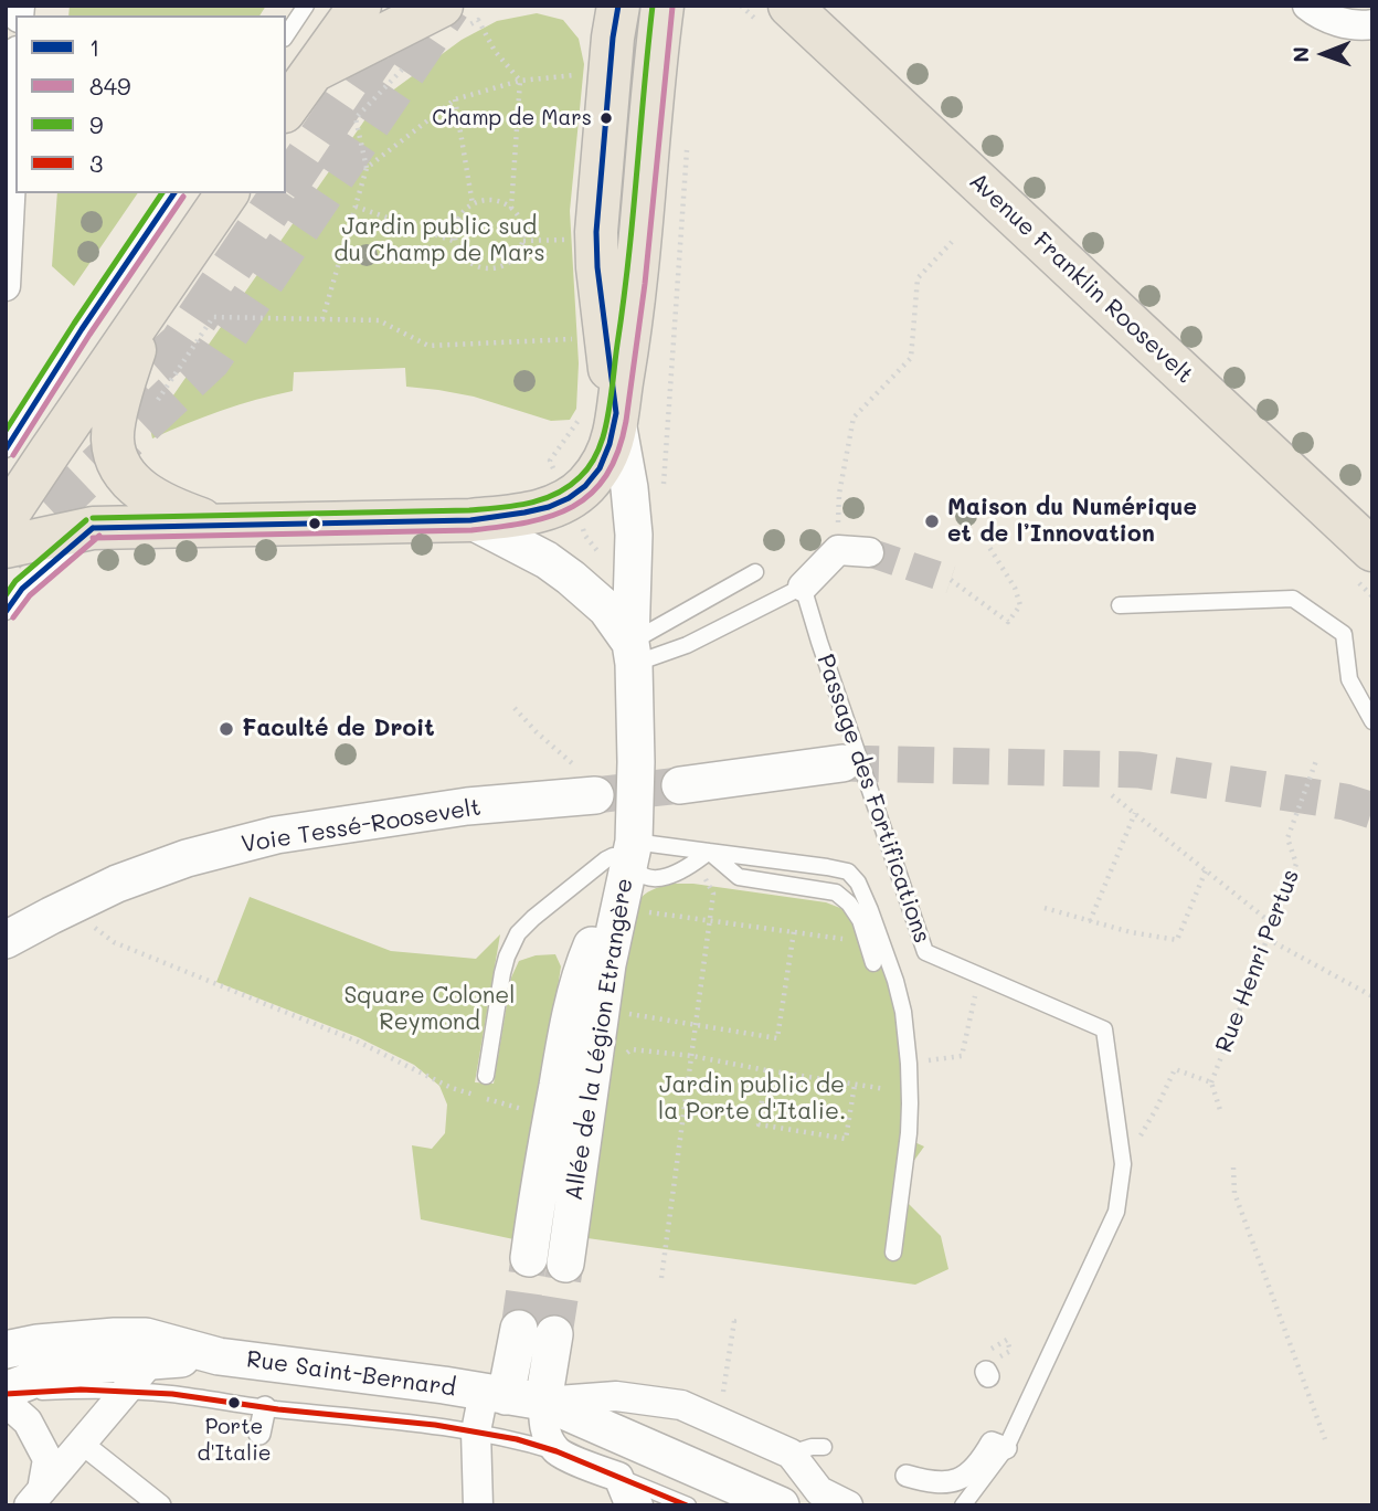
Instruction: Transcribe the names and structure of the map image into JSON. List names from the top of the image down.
{
  "streets": {
    "main road": ["Avenue Franklin Roosevelt"],
    "street": ["Voie Tessé-Roosevelt", "Allée de la Légion Etrangère", "Rue Saint-Bernard"],
    "lane": ["Passage des Fortifications"],
    "path": ["Rue Henri Pertus"]
  },
  "parks": ["Jardin public sud du Champ de Mars", "Square Colonel Reymond", "Jardin public de la Porte d'Italie."],
  "places": [
    "Champ de Mars",
    "Maison du Numérique et de l’Innovation",
    "Faculté de Droit",
    "Porte d'Italie"
  ],
  "lines": [
    "transit line 1",
    "transit line 9",
    "transit line 849",
    "transit line 3"
  ],
  "legend": [
    "1",
    "849",
    "9",
    "3"
  ],
  "north": "left"
}
